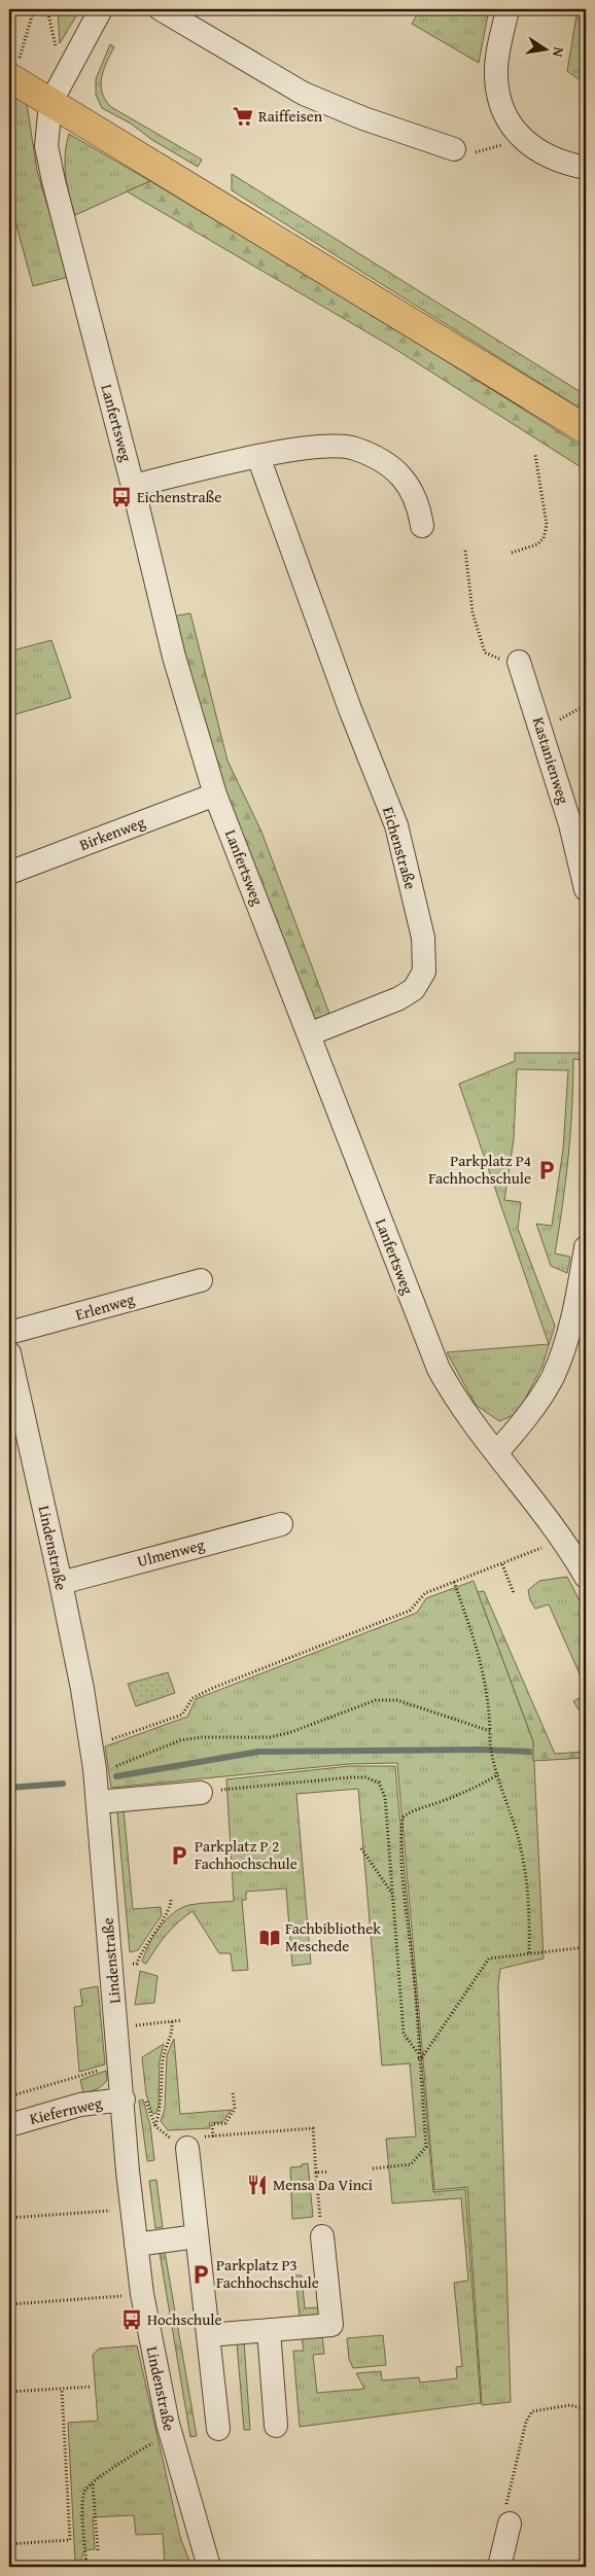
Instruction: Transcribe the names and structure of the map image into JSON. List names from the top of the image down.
{
  "streets": {
    "street": [
      "Lanfertsweg",
      "Kastanienweg",
      "Birkenweg",
      "Eichenstraße",
      "Erlenweg",
      "Lindenstraße",
      "Ulmenweg",
      "Kiefernweg"
    ]
  },
  "crossings": [
    ["Lanfertsweg", "Birkenweg"],
    ["Lanfertsweg", "Eichenstraße"],
    ["Lindenstraße", "Ulmenweg"],
    ["Lindenstraße", "Kiefernweg"]
  ],
  "places": {
    "supermarket": ["Raiffeisen"],
    "bus stop": ["Eichenstraße", "Hochschule"],
    "parking": ["Parkplatz P4 Fachhochschule", "Parkplatz P 2 Fachhochschule", "Parkplatz P3 Fachhochschule"],
    "library": ["Fachbibliothek Meschede"],
    "restaurant": ["Mensa Da Vinci"]
  },
  "north": "right"
}
